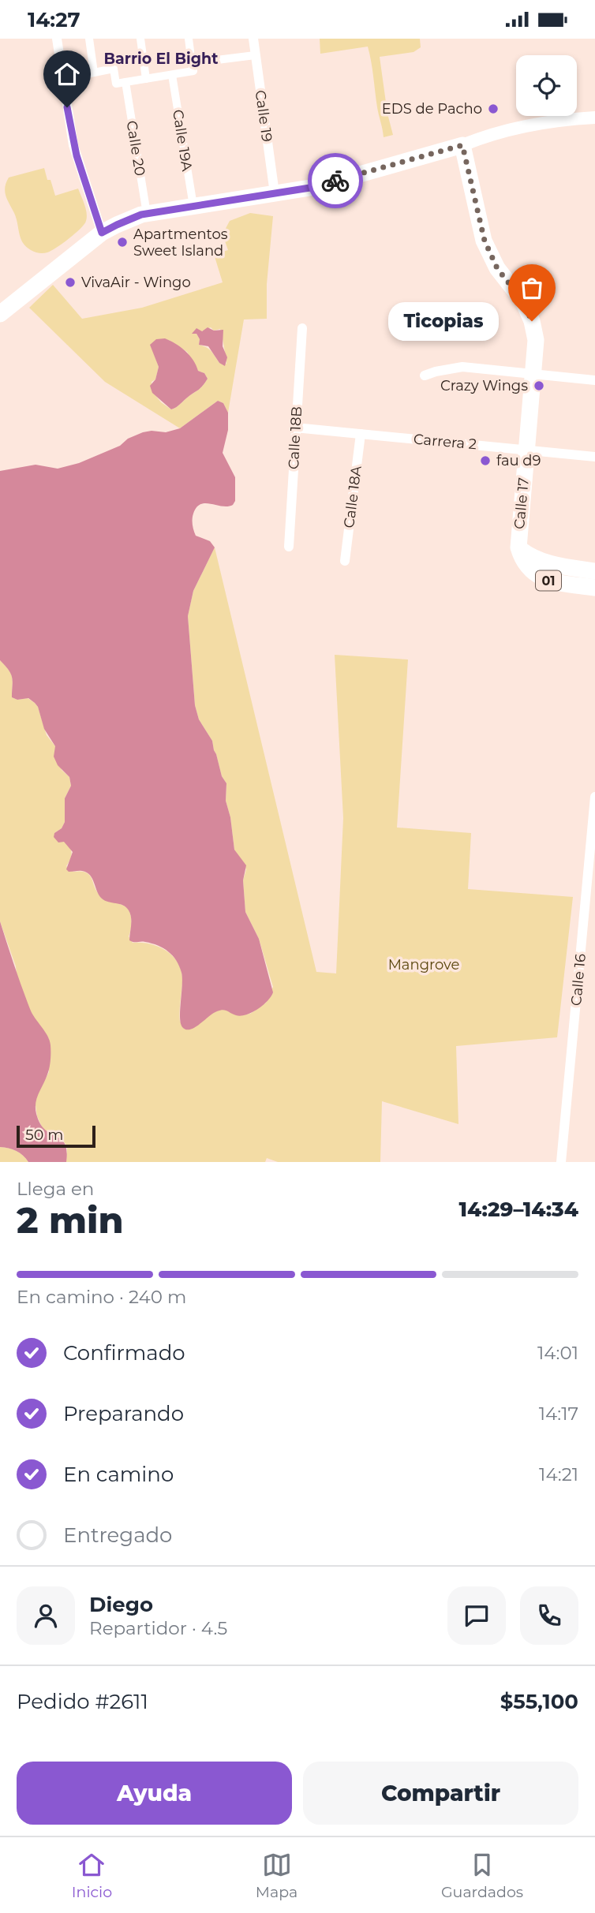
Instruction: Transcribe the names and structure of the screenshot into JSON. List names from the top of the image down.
{
  "streets": {
    "highway": ["Calle 17", "01"],
    "street": [
      "Calle 19",
      "Calle 19A",
      "Calle 20",
      "Calle 18B",
      "Carrera 2",
      "Calle 18A",
      "Calle 16"
    ]
  },
  "crossings": [
    ["Calle 18B", "Carrera 2"],
    ["Carrera 2", "Calle 18A"],
    ["Carrera 2", "Calle 17"],
    ["Calle 17", "01"]
  ],
  "districts": ["Barrio El Bight"],
  "parks": ["Mangrove"],
  "places": [
    "EDS de Pacho",
    "Apartmentos Sweet Island",
    "VivaAir - Wingo",
    "Ticopias",
    "Crazy Wings",
    "fau d9"
  ],
  "scale_bar": "50 m",
  "page": {
    "status": "14:27",
    "bubble": "Ticopias",
    "scale": "50 m",
    "heading": ["2 min", "Llega en", "14:29–14:34"],
    "panel": [
      "Diego",
      "Repartidor · 4.5",
      "Pedido #2611",
      "$55,100"
    ],
    "bar": "En camino · 240 m",
    "list": [
      ["Confirmado", "14:01"],
      ["Preparando", "14:17"],
      ["En camino", "14:21"],
      "Entregado"
    ],
    "buttons": ["Ayuda", "Compartir"],
    "tabs": ["Inicio", "Mapa", "Guardados"]
  }
}
